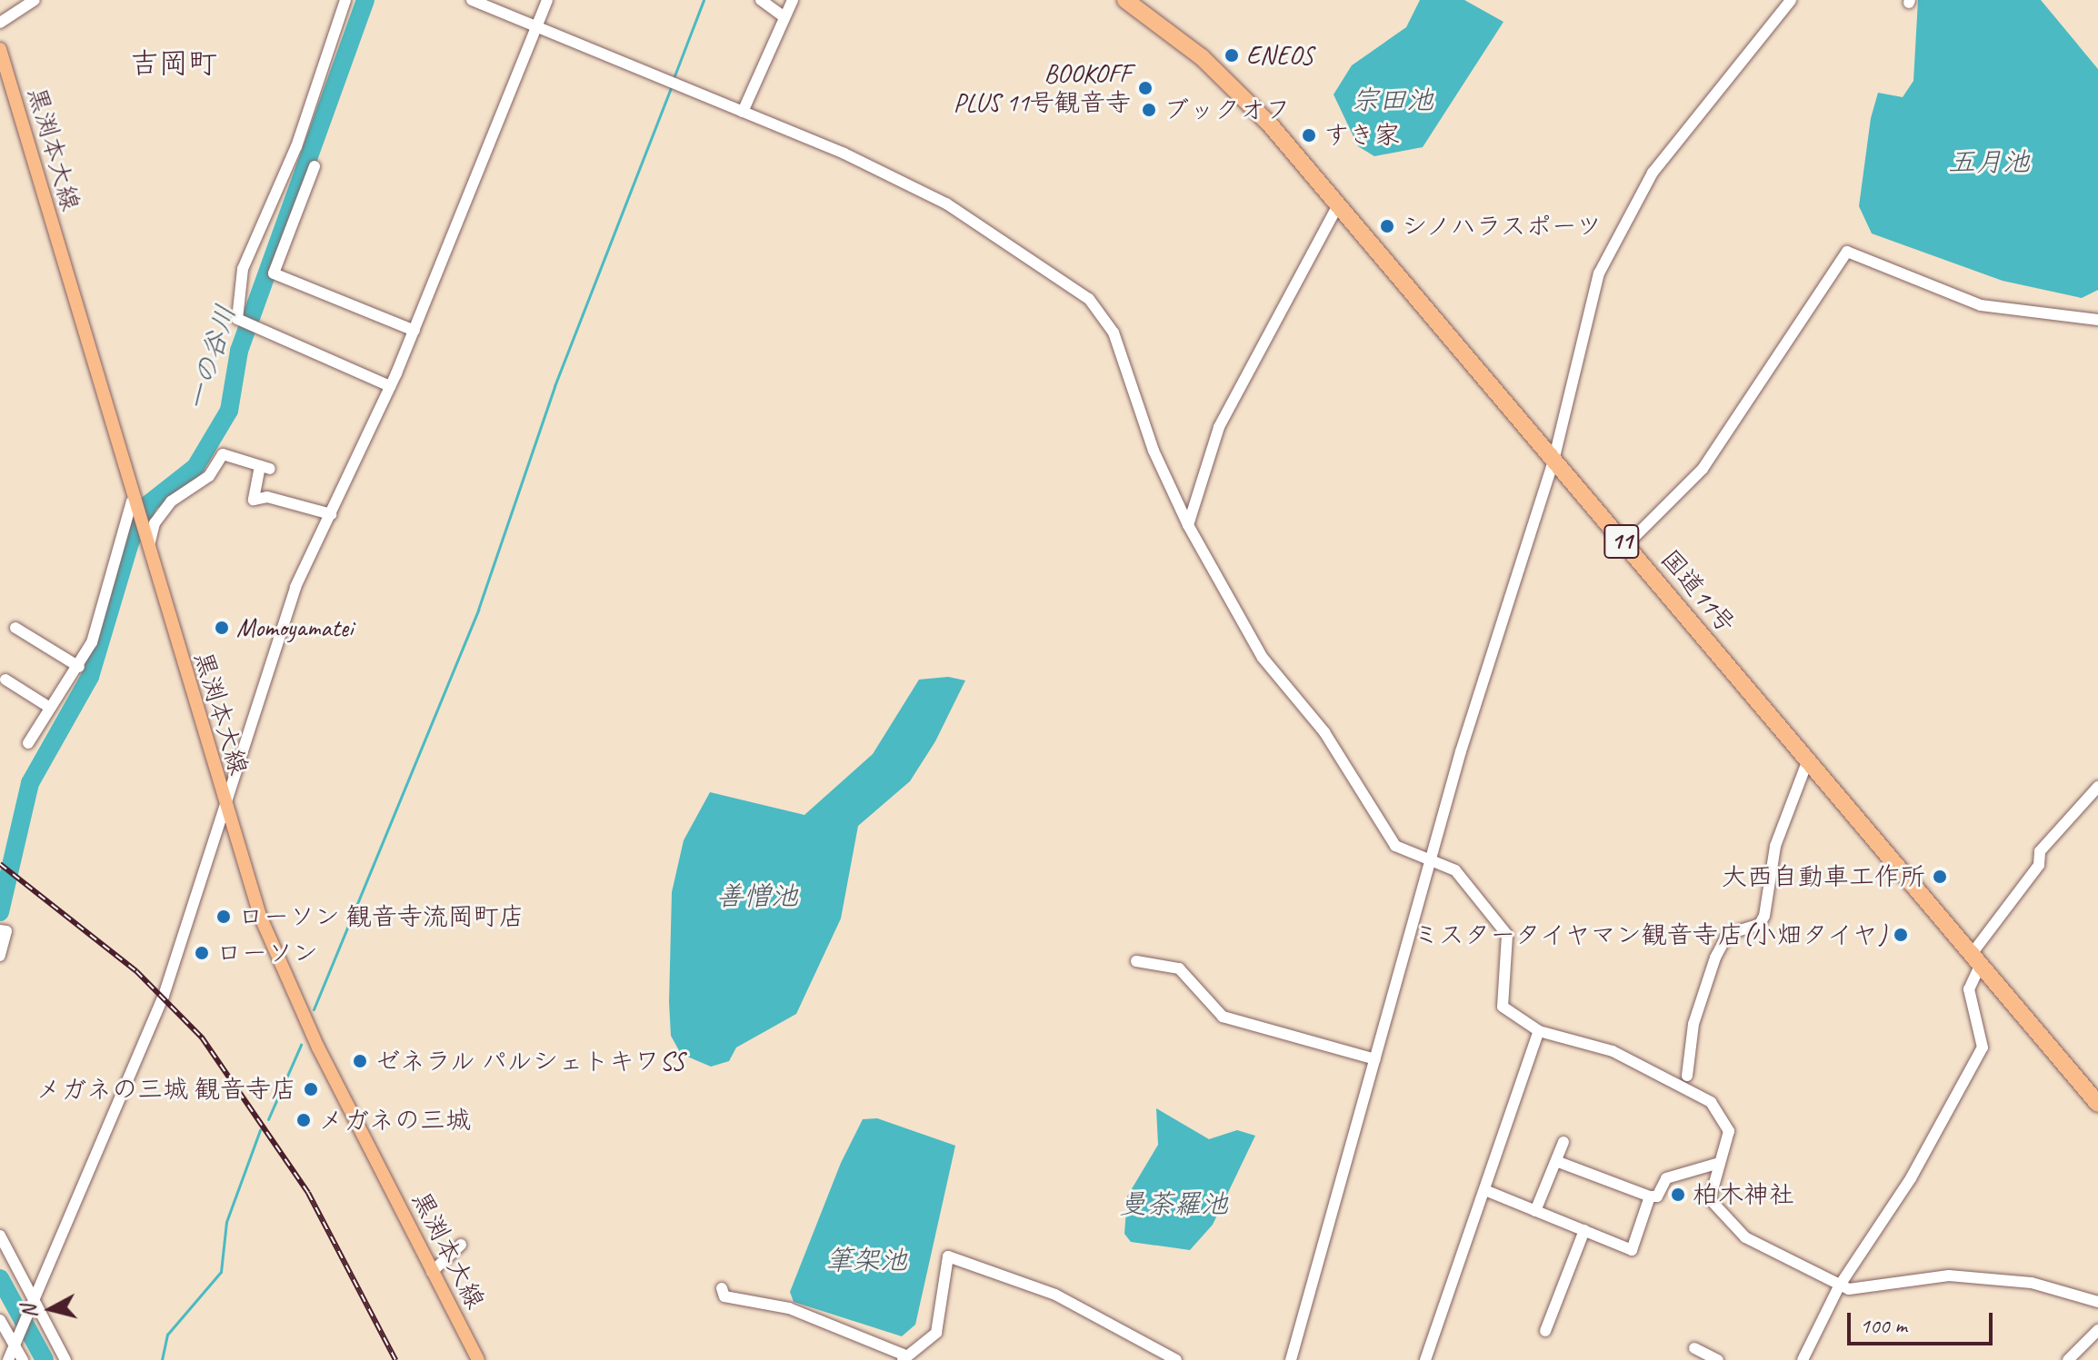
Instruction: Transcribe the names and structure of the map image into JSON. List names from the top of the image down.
{
  "streets": {
    "highway": ["11", "国道11号"],
    "main road": ["黒渕本大線"]
  },
  "districts": ["吉岡町"],
  "water": [
    "宗田池",
    "五月池",
    "一の谷川",
    "善憎池",
    "曼荼羅池",
    "筆架池"
  ],
  "places": [
    "ENEOS",
    "BOOKOFF PLUS 11号観音寺",
    "ブックオフ",
    "すき家",
    "シノハラスポーツ",
    "Momoyamatei",
    "大西自動車工作所",
    "ローソン 観音寺流岡町店",
    "ミスタータイヤマン観音寺店(小畑タイヤ)",
    "ローソン",
    "ゼネラル パルシェトキワSS",
    "メガネの三城 観音寺店",
    "メガネの三城",
    "柏木神社"
  ],
  "scale_bar": "100 m",
  "north": "left"
}
